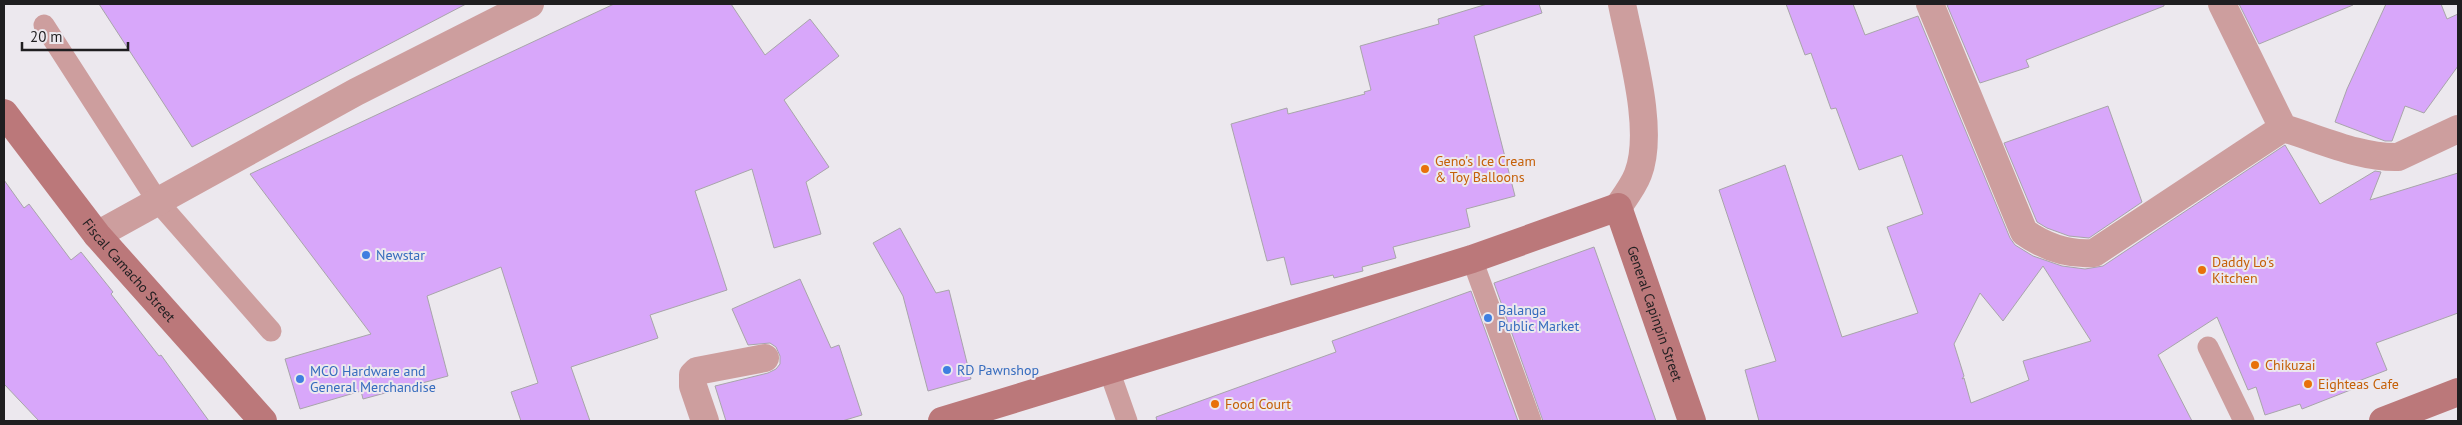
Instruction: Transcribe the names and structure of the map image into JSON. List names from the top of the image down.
{
  "streets": {
    "street": ["Fiscal Camacho Street", "General Capinpin Street"]
  },
  "places": [
    "Geno's Ice Cream & Toy Balloons",
    "Newstar",
    "Daddy Lo's Kitchen",
    "Balanga Public Market",
    "Chikuzai",
    "RD Pawnshop",
    "MCO Hardware and General Merchandise",
    "Eighteas Cafe",
    "Food Court"
  ],
  "scale_bar": "20 m"
}
